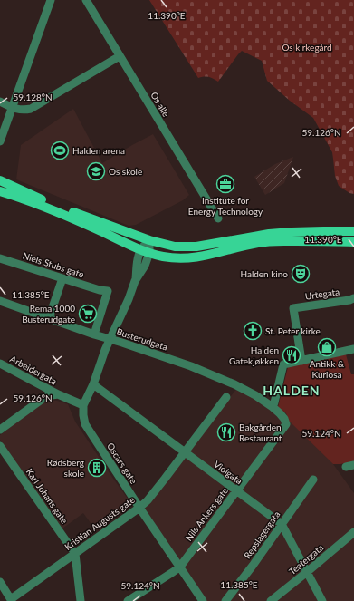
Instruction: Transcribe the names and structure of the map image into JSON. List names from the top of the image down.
{
  "streets": {
    "street": [
      "Os alle",
      "Niels Stubs gate",
      "Urtegata",
      "Busterudgata",
      "Arbeidergata",
      "Oscars gate",
      "Violgata",
      "Karl Johans gate",
      "Nils Ankers gate",
      "Kristian Augusts gate",
      "Repslagergata",
      "Teatergata"
    ]
  },
  "crossings": [
    ["Niels Stubs gate", "Busterudgata"],
    ["Busterudgata", "Nils Ankers gate"],
    ["Arbeidergata", "Oscars gate"],
    ["Oscars gate", "Nils Ankers gate"],
    ["Oscars gate", "Kristian Augusts gate"],
    ["Violgata", "Nils Ankers gate"],
    ["Violgata", "Kristian Augusts gate"],
    ["Violgata", "Repslagergata"],
    ["Violgata", "Teatergata"],
    ["Karl Johans gate", "Kristian Augusts gate"]
  ],
  "districts": ["HALDEN"],
  "parks": ["Os kirkegård"],
  "places": {
    "sports": ["Halden arena"],
    "school or university": ["Os skole"],
    "office": ["Institute for Energy Technology"],
    "theatre": ["Halden kino"],
    "supermarket": ["Rema 1000 Busterudgate"],
    "church": ["St. Peter kirke"],
    "shop": ["Antikk & Kuriosa"],
    "restaurant": ["Halden Gatekjøkken", "Bakgården Restaurant"],
    "building": ["Rødsberg skole"]
  },
  "coordinates": [
    "11.390°E",
    "59.128°N",
    "59.126°N",
    "11.385°E",
    "59.124°N"
  ]
}
